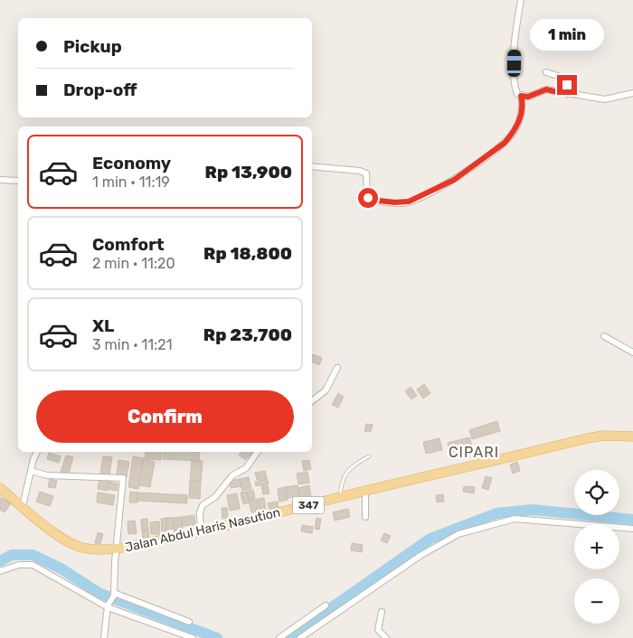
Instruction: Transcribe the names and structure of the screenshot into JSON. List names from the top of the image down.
{
  "streets": {
    "main road": ["347", "Jalan Abdul Haris Nasution"]
  },
  "districts": ["CIPARI"],
  "page": {
    "banner": ["Pickup", "Drop-off"],
    "bubble": "1 min",
    "list": [
      {
        "name": "Economy",
        "note": "1 min · 11:19",
        "value": "Rp 13,900"
      },
      {
        "name": "Comfort",
        "note": "2 min · 11:20",
        "value": "Rp 18,800"
      },
      {
        "name": "XL",
        "note": "3 min · 11:21",
        "value": "Rp 23,700"
      }
    ],
    "buttons": "Confirm",
    "map_buttons": ["+", "−"]
  }
}
